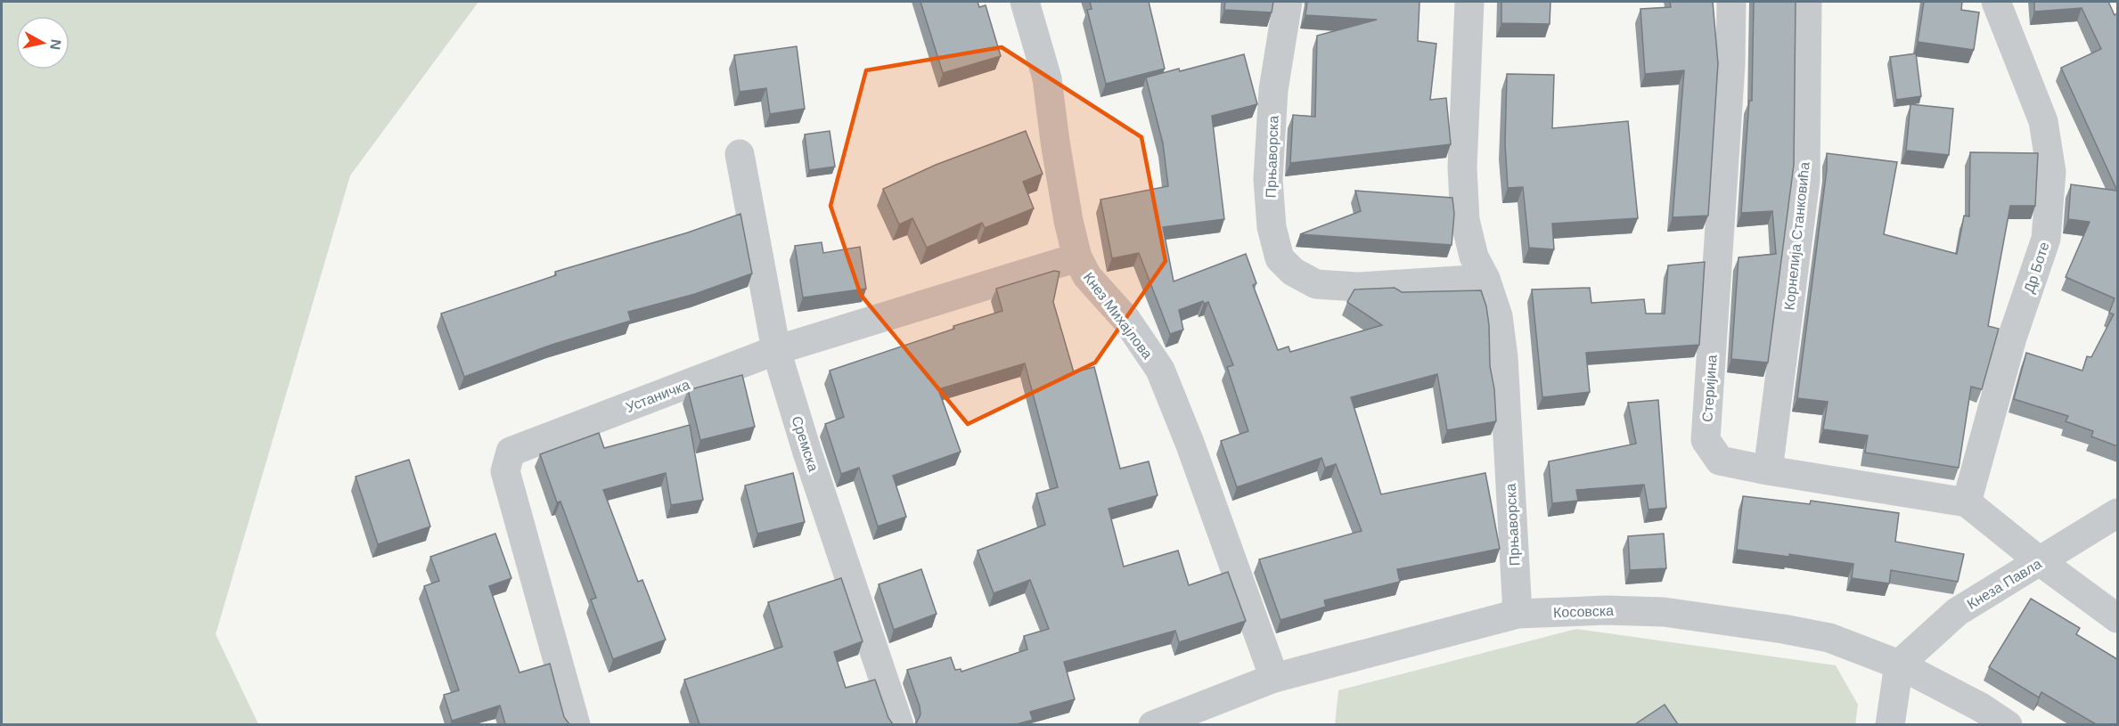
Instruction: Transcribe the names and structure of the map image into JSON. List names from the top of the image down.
{
  "streets": {
    "street": [
      "Прњаворска",
      "Корнелија Станковића",
      "Др Боте",
      "Кнез Михајлова",
      "Стеријина",
      "Устаничка",
      "Сремска",
      "Кнеза Павла",
      "Косовска"
    ]
  },
  "crossings": [
    ["Прњаворска", "Косовска"],
    ["Корнелија Станковића", "Стеријина"],
    ["Др Боте", "Стеријина"],
    ["Кнез Михајлова", "Устаничка"],
    ["Кнез Михајлова", "Косовска"],
    ["Стеријина", "Кнеза Павла"],
    ["Устаничка", "Сремска"],
    ["Кнеза Павла", "Косовска"]
  ],
  "north": "right"
}
